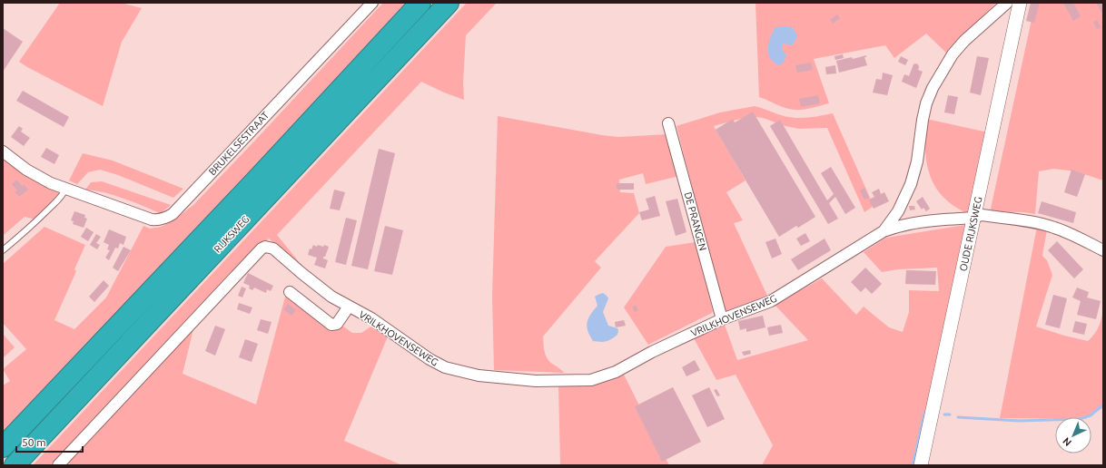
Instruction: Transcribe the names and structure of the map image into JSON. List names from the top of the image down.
{
  "streets": {
    "highway": ["RIJKSWEG"],
    "street": [
      "BRUKELSESTRAAT",
      "DE PRANGEN",
      "OUDE RIJKSWEG",
      "VRILKHOVENSEWEG"
    ]
  },
  "crossings": [
    ["DE PRANGEN", "VRILKHOVENSEWEG"]
  ],
  "scale_bar": "50 m",
  "north": "bottom left"
}
